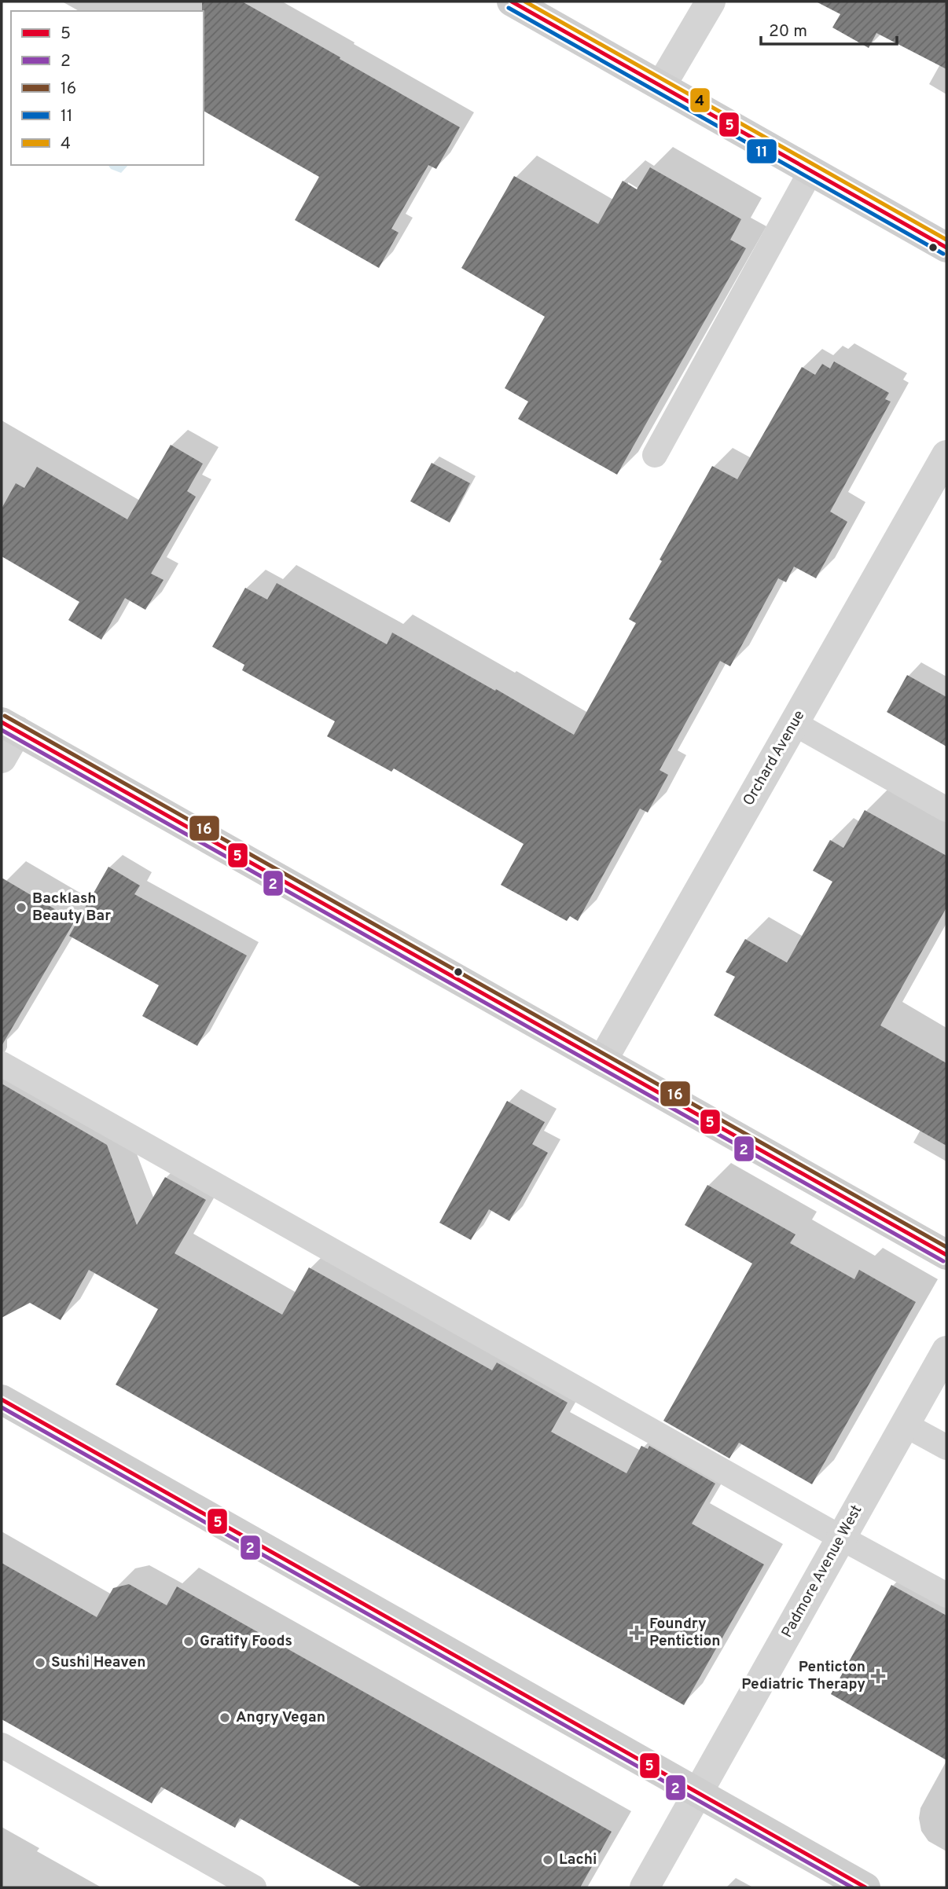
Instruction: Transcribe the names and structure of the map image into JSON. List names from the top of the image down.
{
  "streets": {
    "street": ["Orchard Avenue", "Padmore Avenue West"]
  },
  "places": {
    "other": [
      "Backlash Beauty Bar",
      "Gratify Foods",
      "Sushi Heaven",
      "Angry Vegan",
      "Lachi"
    ],
    "health": ["Foundry Pentiction", "Penticton Pediatric Therapy"]
  },
  "lines": [
    "transit line 5",
    "transit line 4",
    "transit line 11",
    "transit line 16",
    "transit line 2"
  ],
  "legend": [
    "5",
    "2",
    "16",
    "11",
    "4"
  ],
  "scale_bar": "20 m"
}
